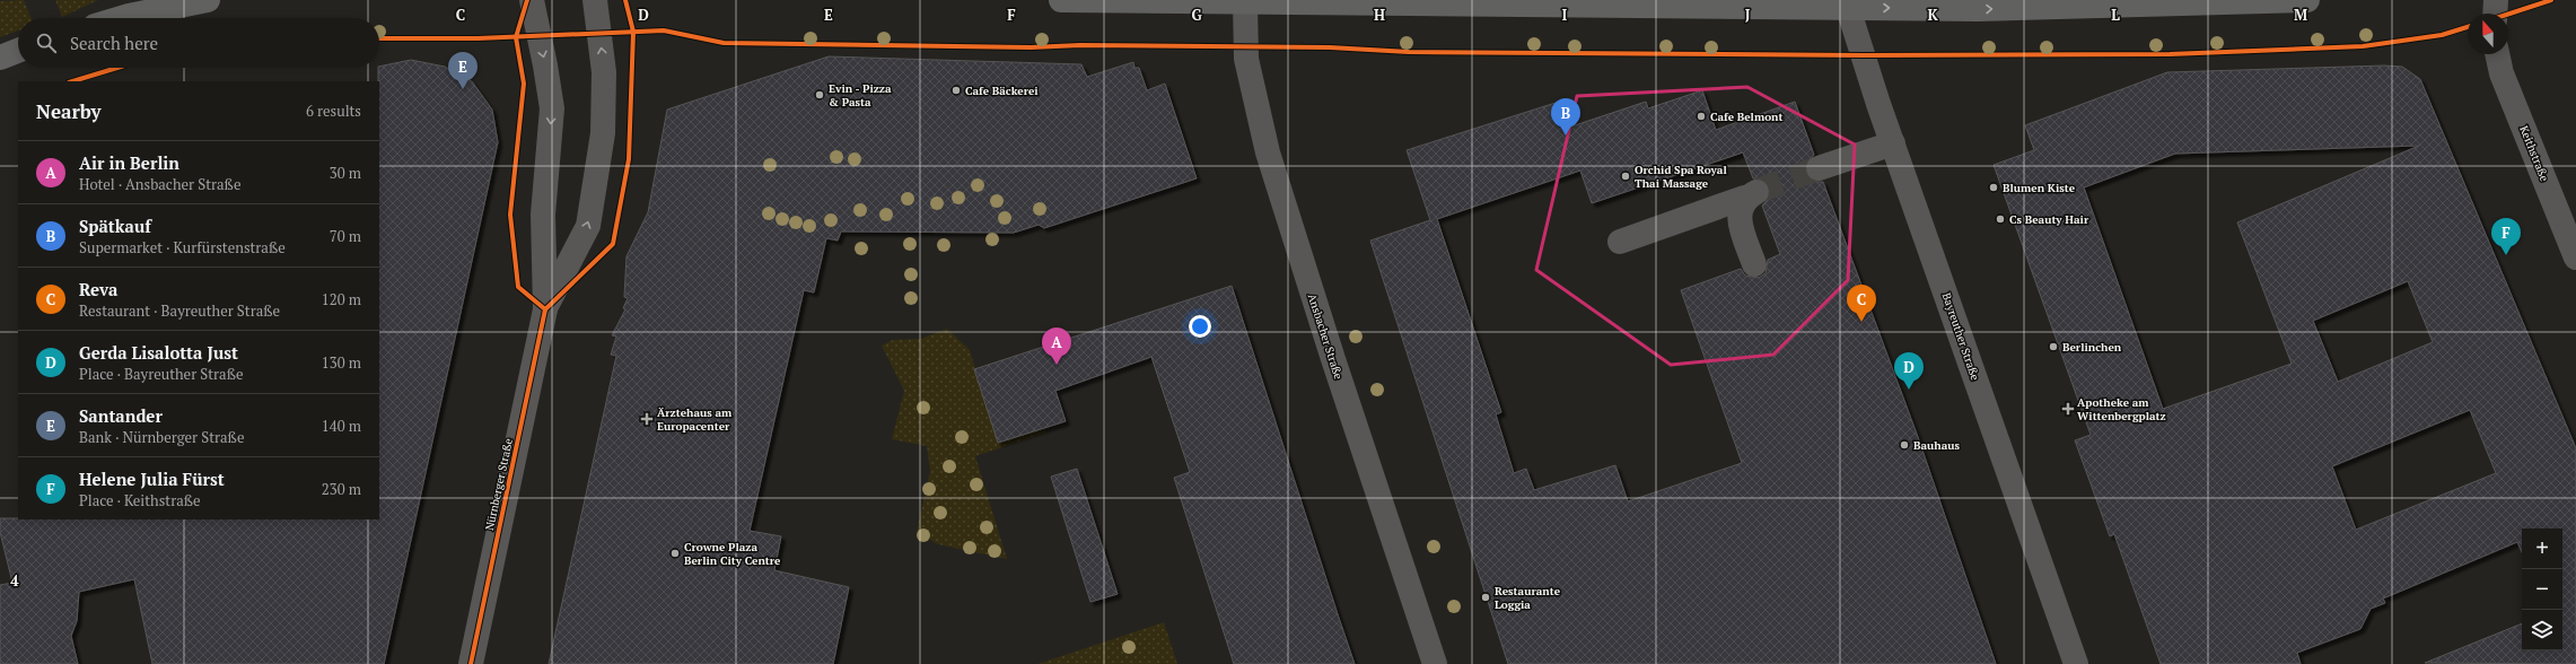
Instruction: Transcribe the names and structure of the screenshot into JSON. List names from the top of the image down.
{
  "streets": {
    "street": [
      "Keithstraße",
      "Ansbacher Straße",
      "Bayreuther Straße",
      "Nürnberger Straße"
    ]
  },
  "places": {
    "other": [
      "Cafe Bäckerei",
      "Evin - Pizza & Pasta",
      "Cafe Belmont",
      "Orchid Spa Royal Thai Massage",
      "Blumen Kiste",
      "Cs Beauty Hair",
      "Berlinchen",
      "Bauhaus",
      "Crowne Plaza Berlin City Centre",
      "Restaurante Loggia"
    ],
    "health": ["Apotheke am Wittenbergplatz", "Ärztehaus am Europacenter"]
  },
  "north": "top",
  "page": {
    "search": "Search here",
    "pins": [
      "E",
      "B",
      "F",
      "C",
      "A",
      "D"
    ],
    "heading": ["Nearby", "6 results"],
    "list": [
      {
        "mark": "A",
        "name": "Air in Berlin",
        "note": "Hotel · Ansbacher Straße",
        "value": "30 m"
      },
      {
        "mark": "B",
        "name": "Spätkauf",
        "note": "Supermarket · Kurfürstenstraße",
        "value": "70 m"
      },
      {
        "mark": "C",
        "name": "Reva",
        "note": "Restaurant · Bayreuther Straße",
        "value": "120 m"
      },
      {
        "mark": "D",
        "name": "Gerda Lisalotta Just",
        "note": "Place · Bayreuther Straße",
        "value": "130 m"
      },
      {
        "mark": "E",
        "name": "Santander",
        "note": "Bank · Nürnberger Straße",
        "value": "140 m"
      },
      {
        "mark": "F",
        "name": "Helene Julia Fürst",
        "note": "Place · Keithstraße",
        "value": "230 m"
      }
    ],
    "map_buttons": ["+", "−"]
  },
  "grid": {
    "columns": [
      "C",
      "D",
      "E",
      "F",
      "G",
      "H",
      "I",
      "J",
      "K",
      "L",
      "M"
    ],
    "rows": ["4"]
  }
}
